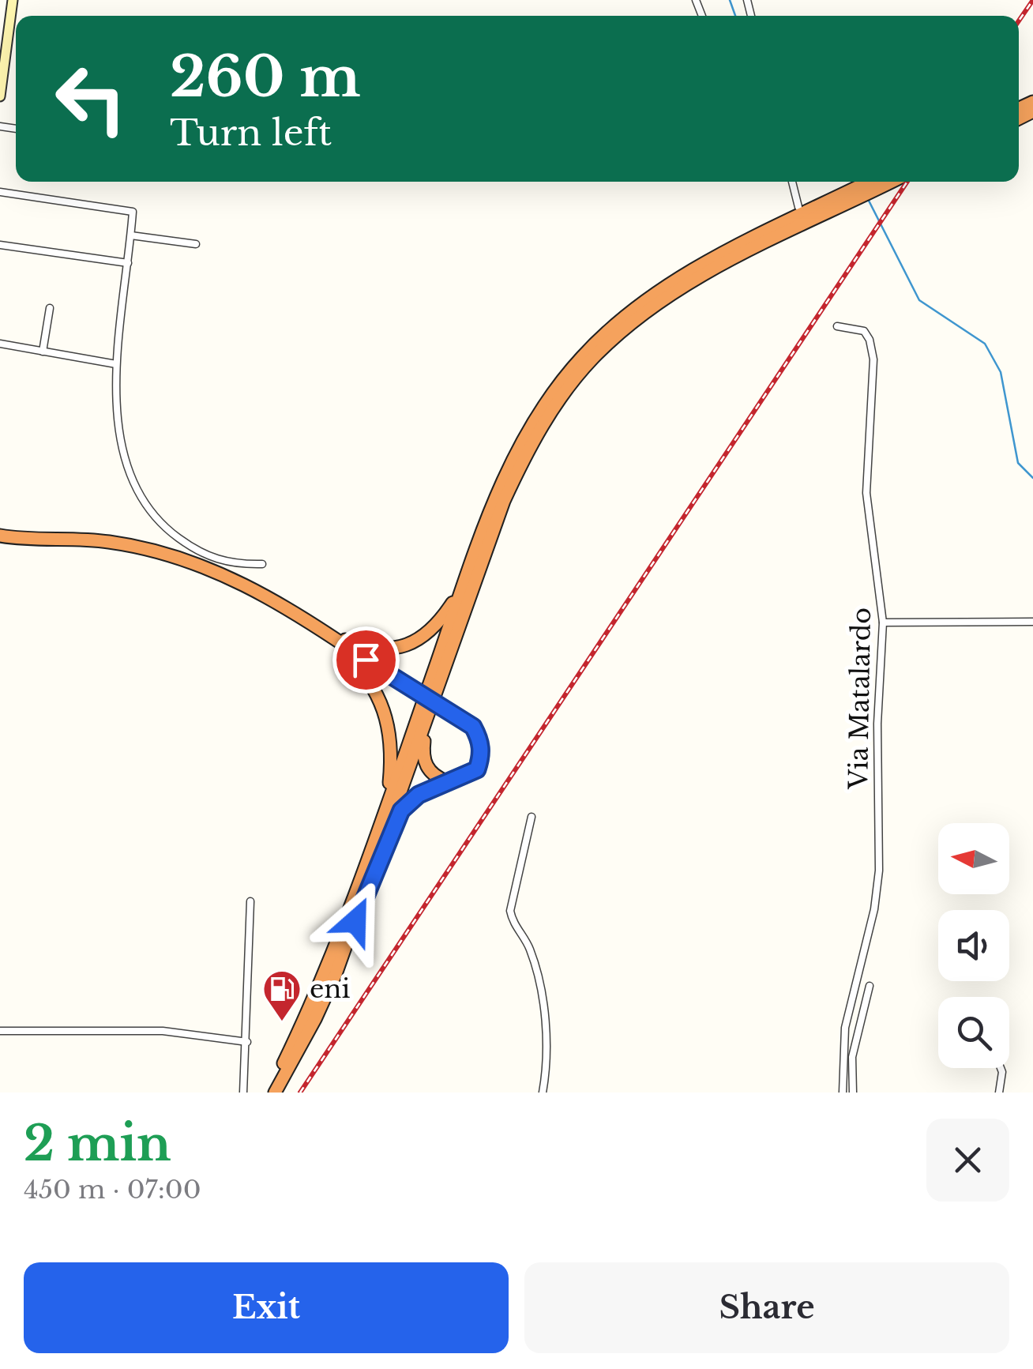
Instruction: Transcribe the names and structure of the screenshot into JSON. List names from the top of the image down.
{
  "streets": {
    "street": ["Via Matalardo"]
  },
  "places": {
    "fuel station": ["eni"]
  },
  "north": "left",
  "page": {
    "turn": ["260 m", "Turn left"],
    "heading": ["2 min", "450 m · 07:00"],
    "buttons": ["Exit", "Share"]
  }
}
